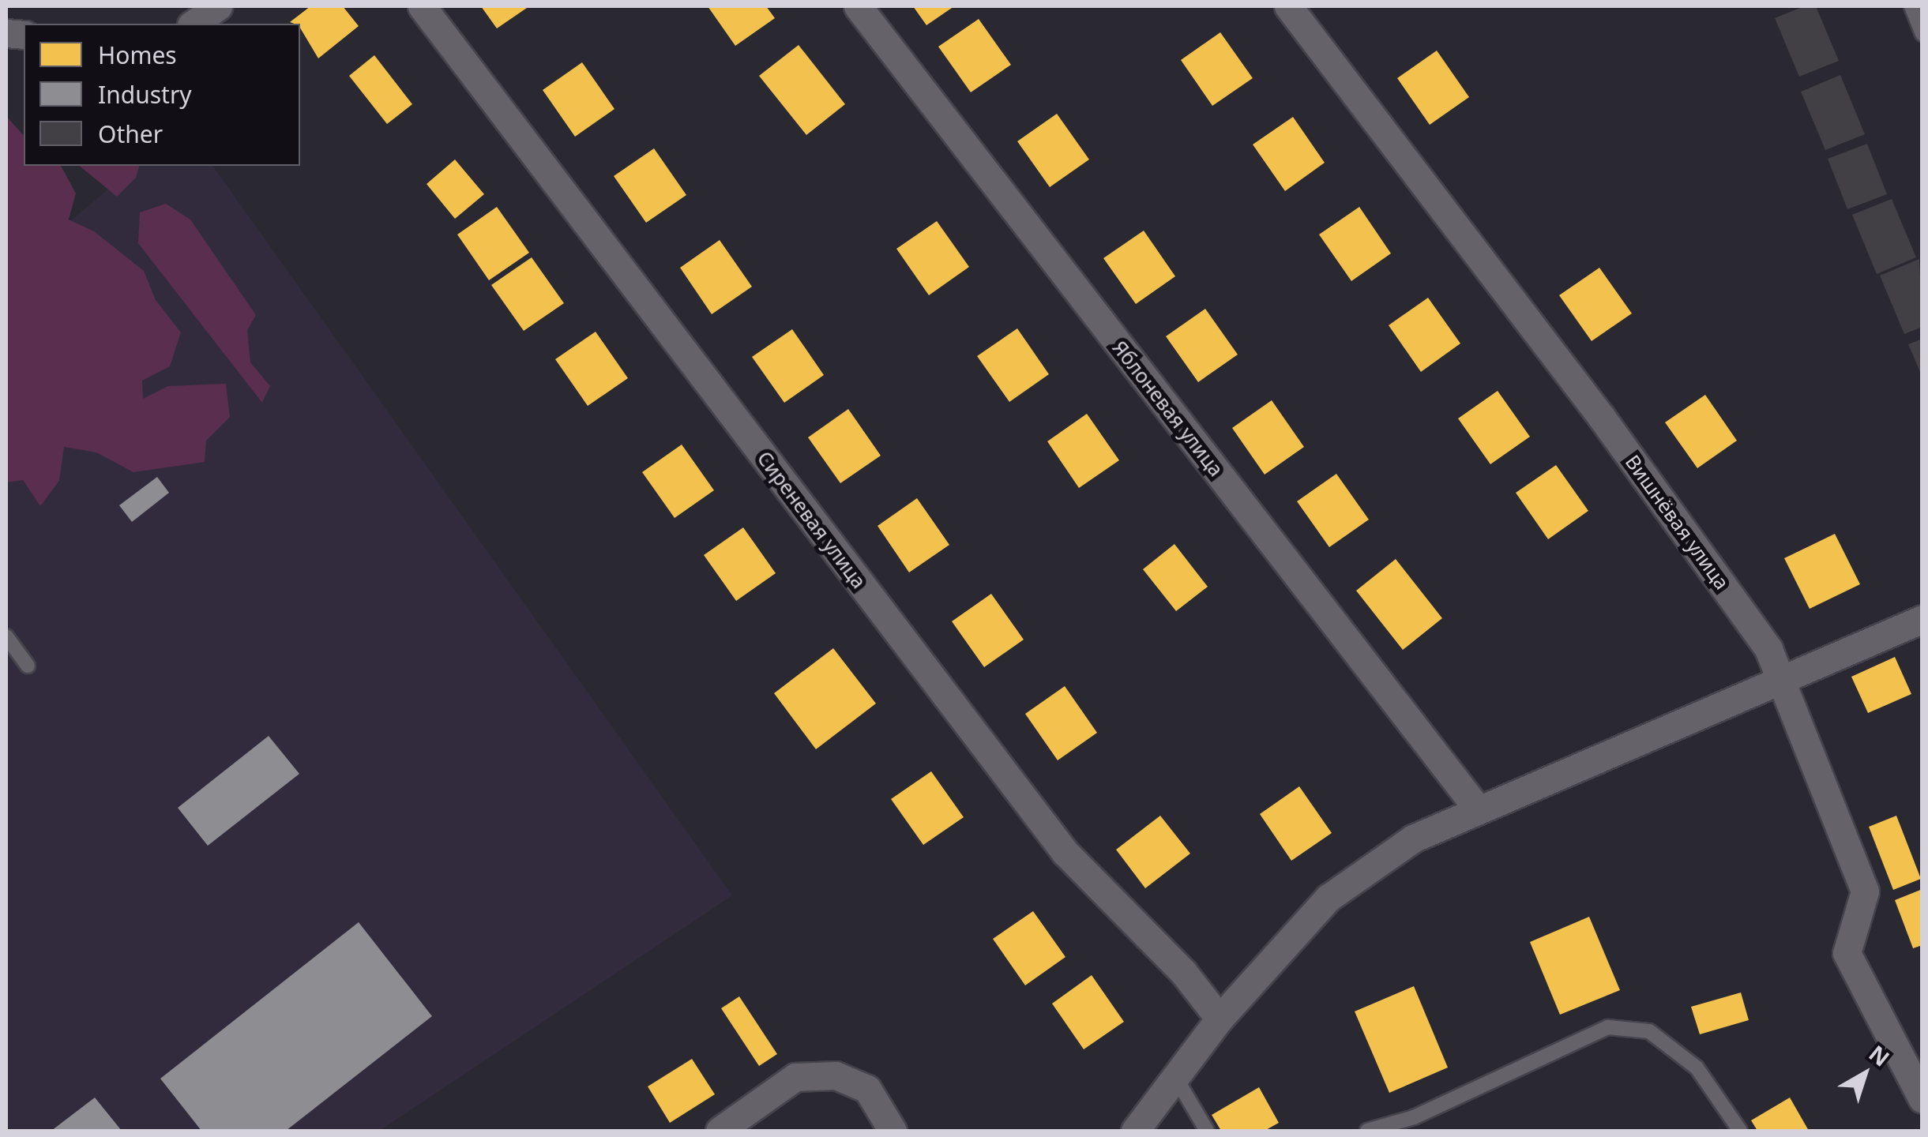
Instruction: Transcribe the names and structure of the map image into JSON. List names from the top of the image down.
{
  "streets": {
    "street": ["Яблоневая улица", "Сиреневая улица", "Вишнёвая улица"]
  },
  "legend": ["Homes", "Industry", "Other"],
  "north": "top right"
}
